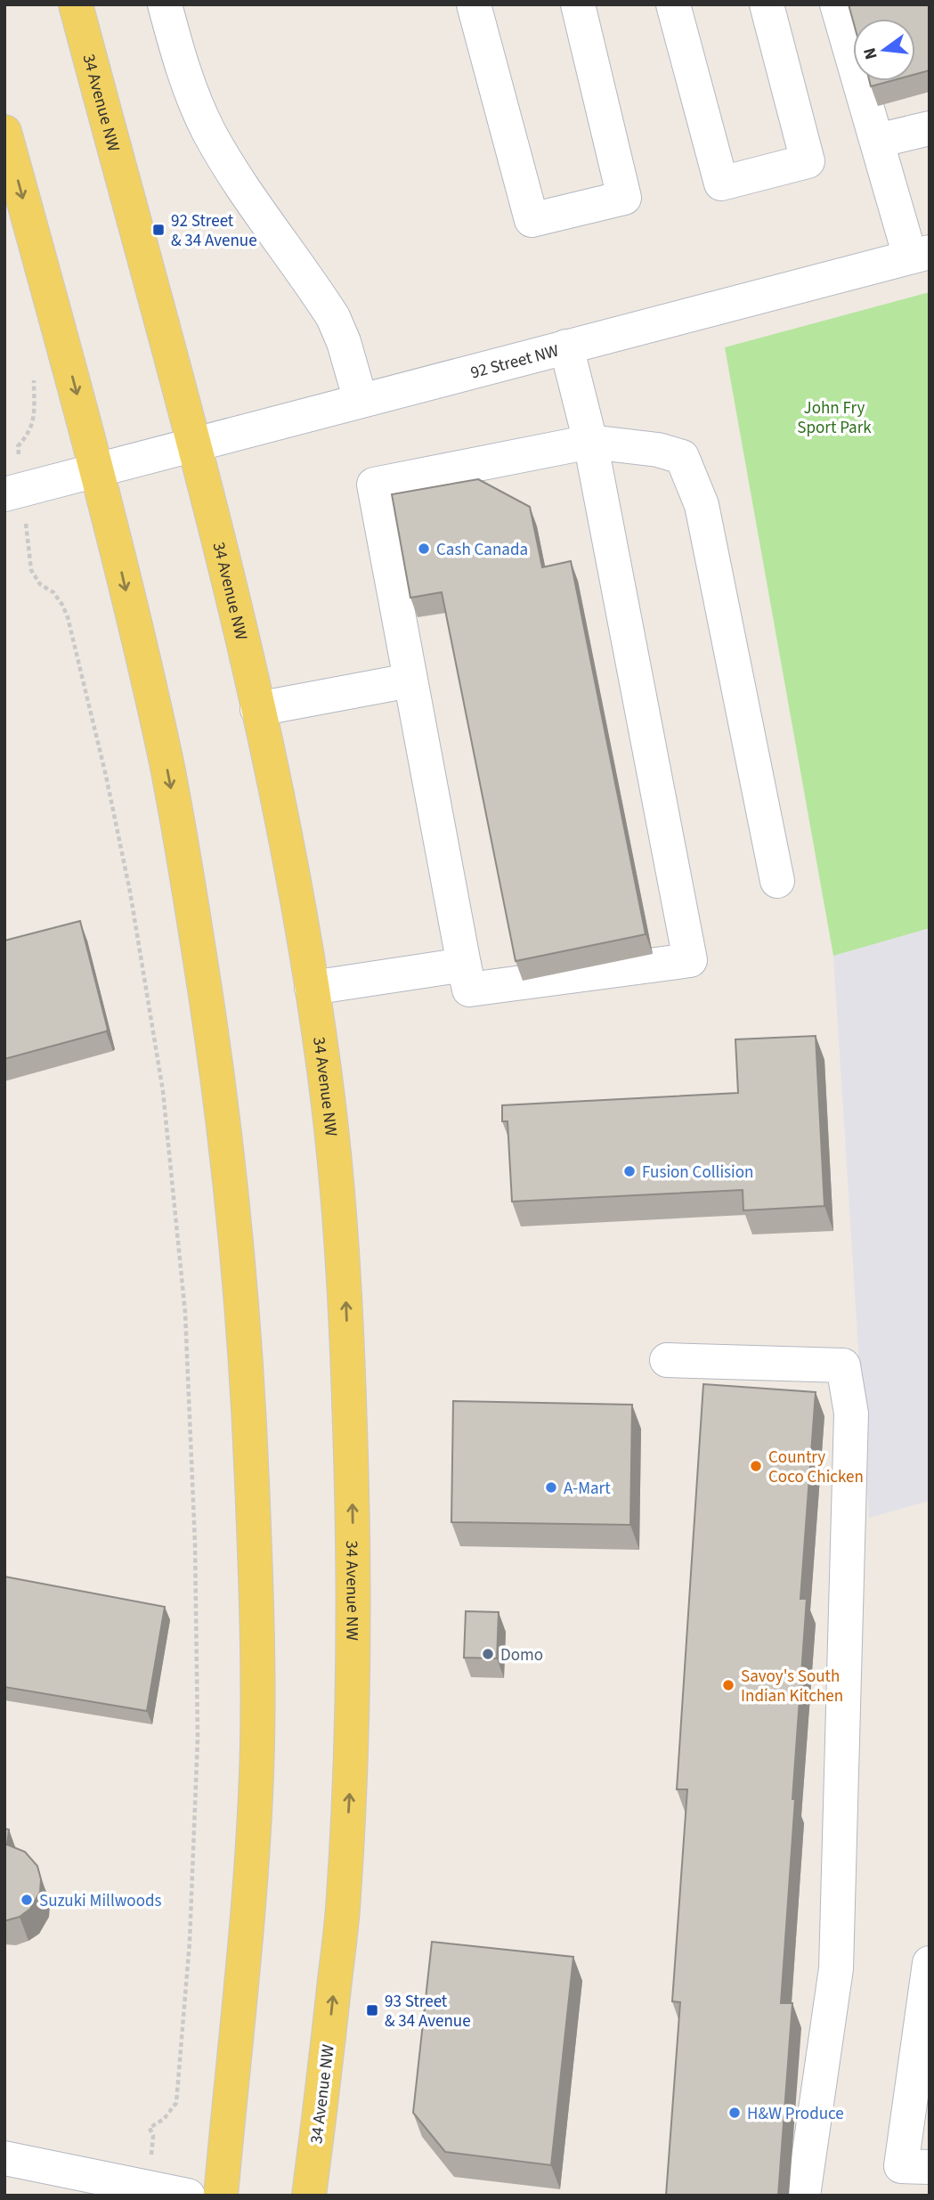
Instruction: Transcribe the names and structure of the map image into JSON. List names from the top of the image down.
{
  "streets": {
    "main road": ["34 Avenue NW"],
    "street": ["92 Street NW"]
  },
  "crossings": [
    ["34 Avenue NW", "92 Street NW"]
  ],
  "parks": ["John Fry Sport Park"],
  "places": {
    "transit": ["92 Street & 34 Avenue", "93 Street & 34 Avenue"],
    "other": [
      "Cash Canada",
      "Fusion Collision",
      "Country Coco Chicken",
      "A-Mart",
      "Domo",
      "Savoy's South Indian Kitchen",
      "Suzuki Millwoods",
      "H&W Produce"
    ]
  },
  "north": "left"
}
